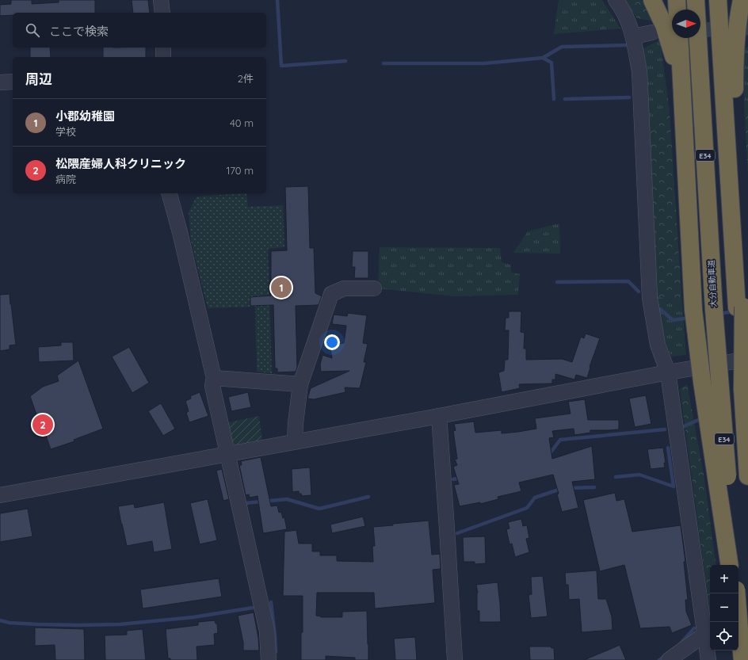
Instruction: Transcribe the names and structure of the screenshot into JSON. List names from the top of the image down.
{
  "streets": {
    "highway": ["E34", "大分自動車道"]
  },
  "north": "right",
  "page": {
    "search": "ここで検索",
    "heading": ["周辺", "2件"],
    "list": [
      {
        "mark": "1",
        "name": "小郡幼稚園",
        "note": "学校",
        "value": "40 m"
      },
      {
        "mark": "2",
        "name": "松隈産婦人科クリニック",
        "note": "病院",
        "value": "170 m"
      }
    ],
    "pins": ["1", "2"],
    "map_buttons": ["+", "−"]
  }
}
